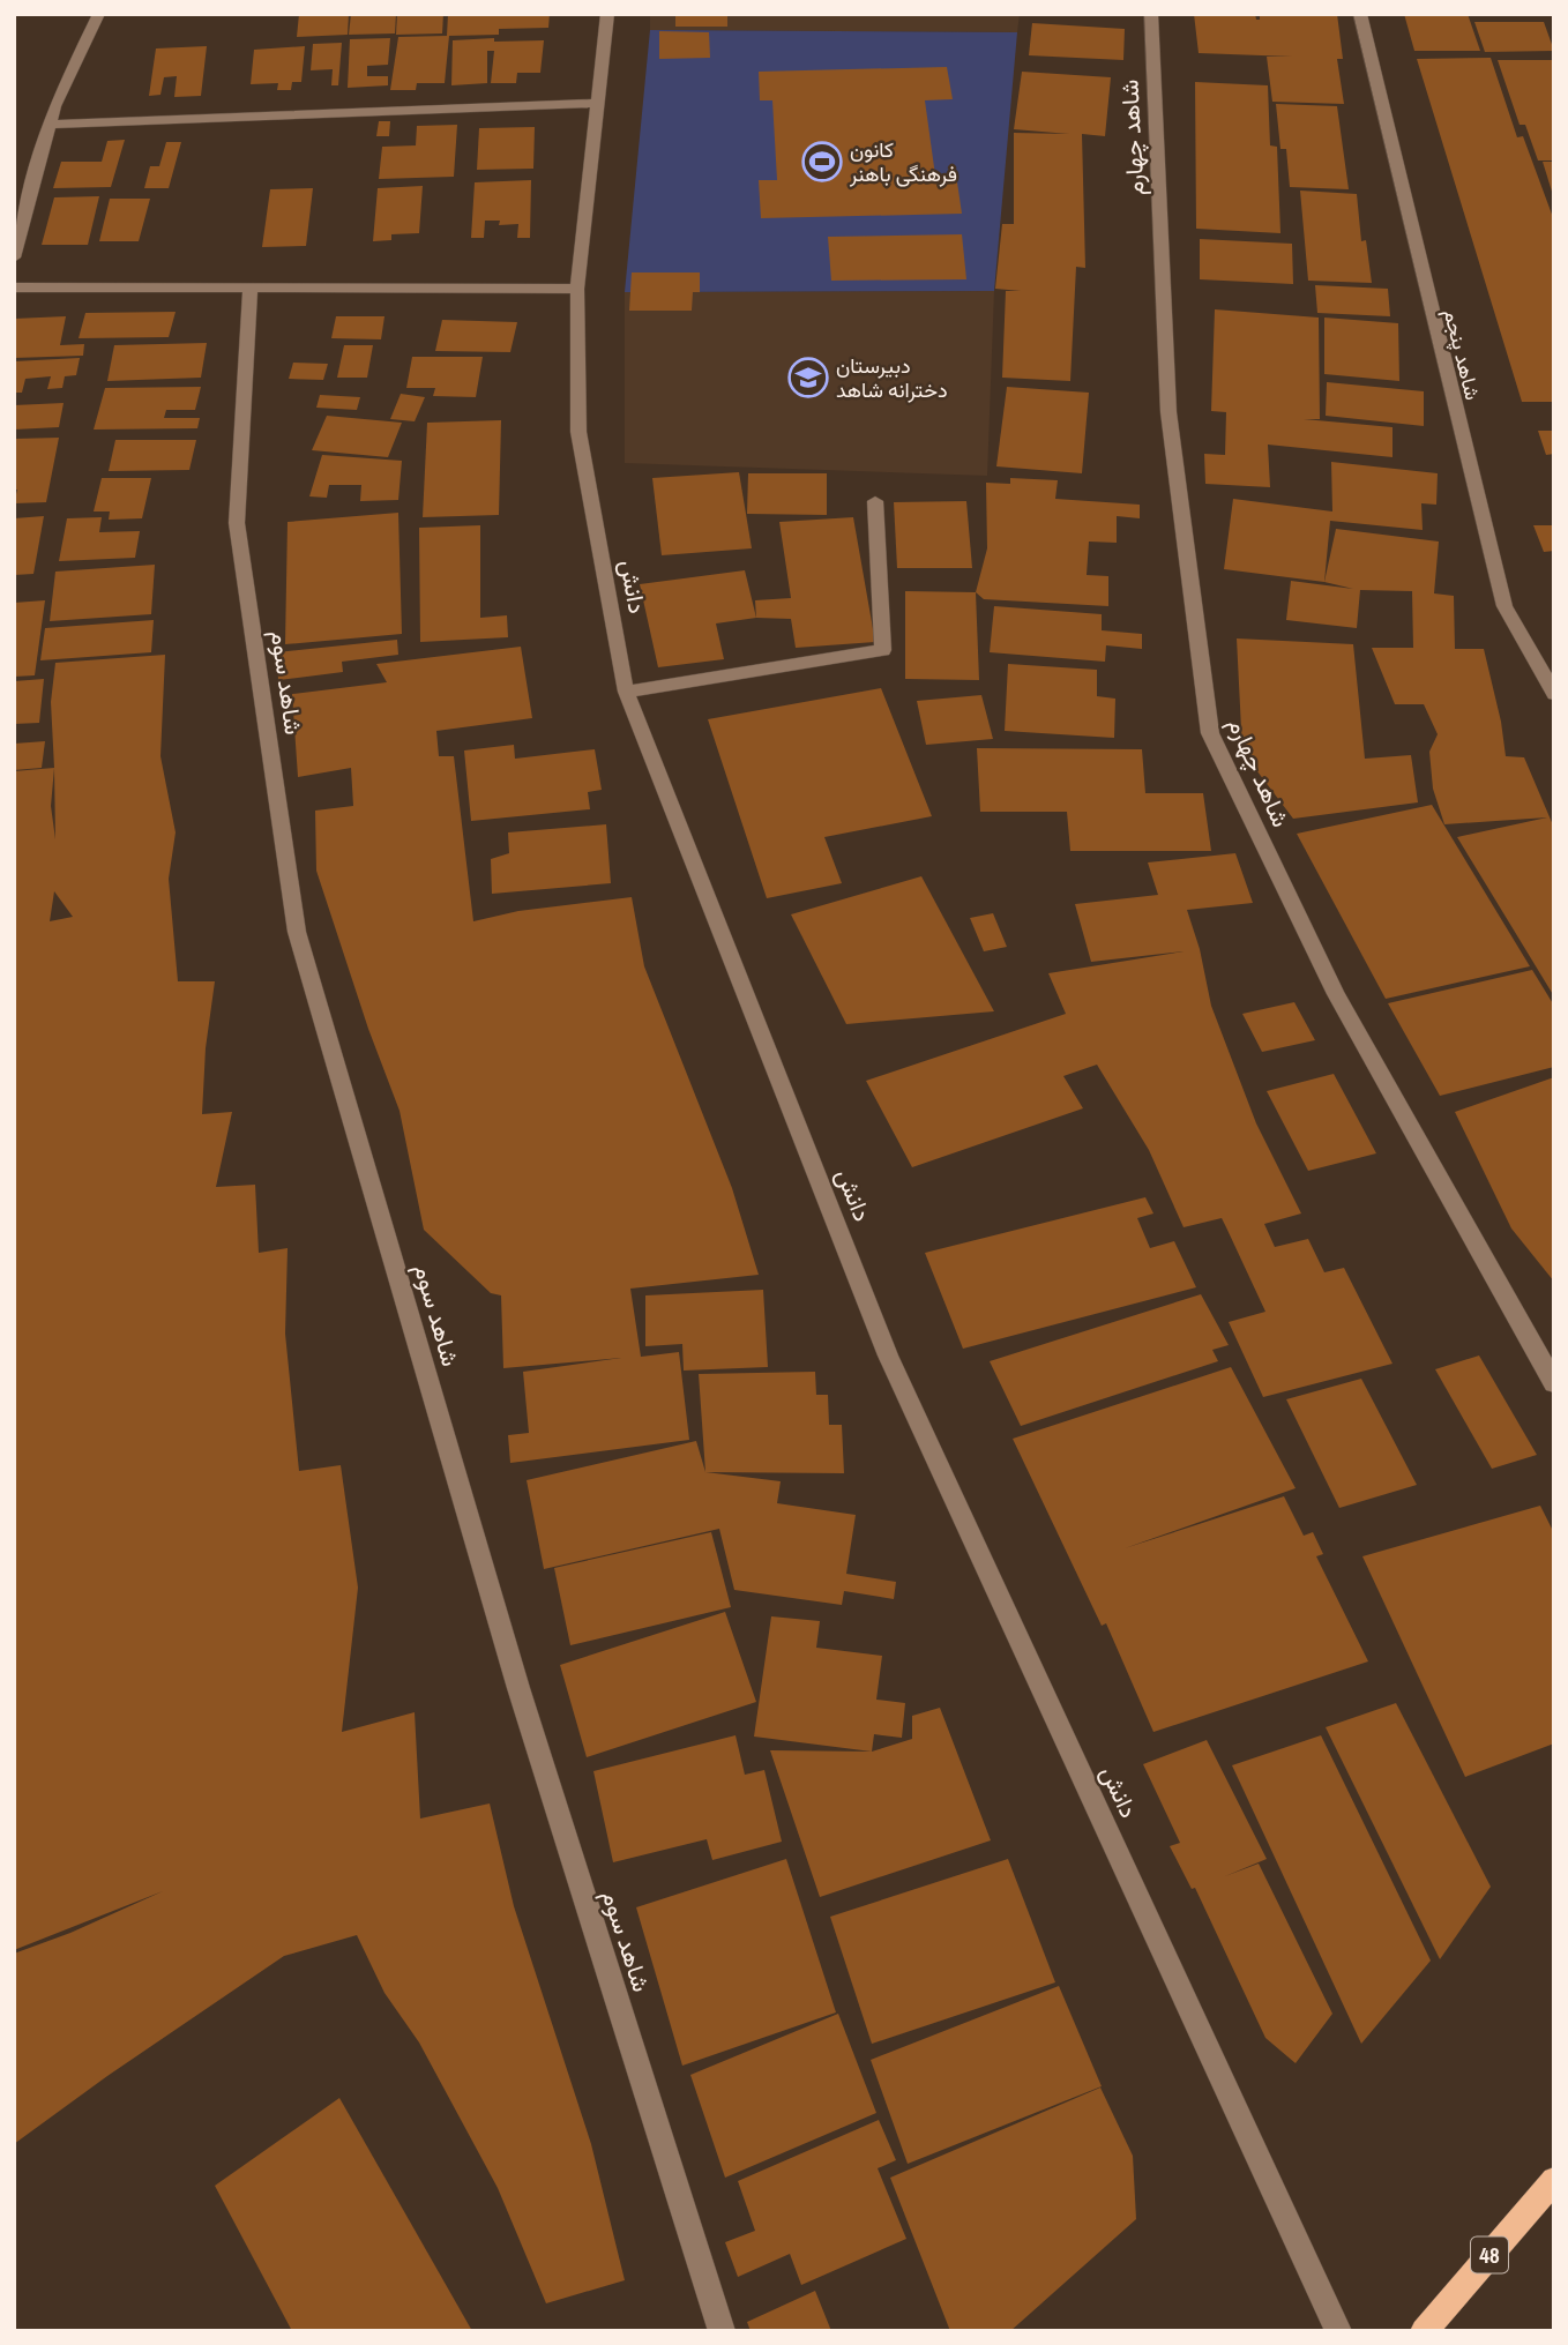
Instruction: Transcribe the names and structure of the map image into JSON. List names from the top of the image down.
{
  "streets": {
    "main road": ["48"],
    "street": [
      "شاهد چهارم",
      "شاهد پنجم",
      "دانش",
      "شاهد سوم"
    ]
  },
  "places": {
    "sports": ["کانون فرهنگی باهنر"],
    "school or university": ["دبیرستان دخترانه شاهد"]
  }
}
